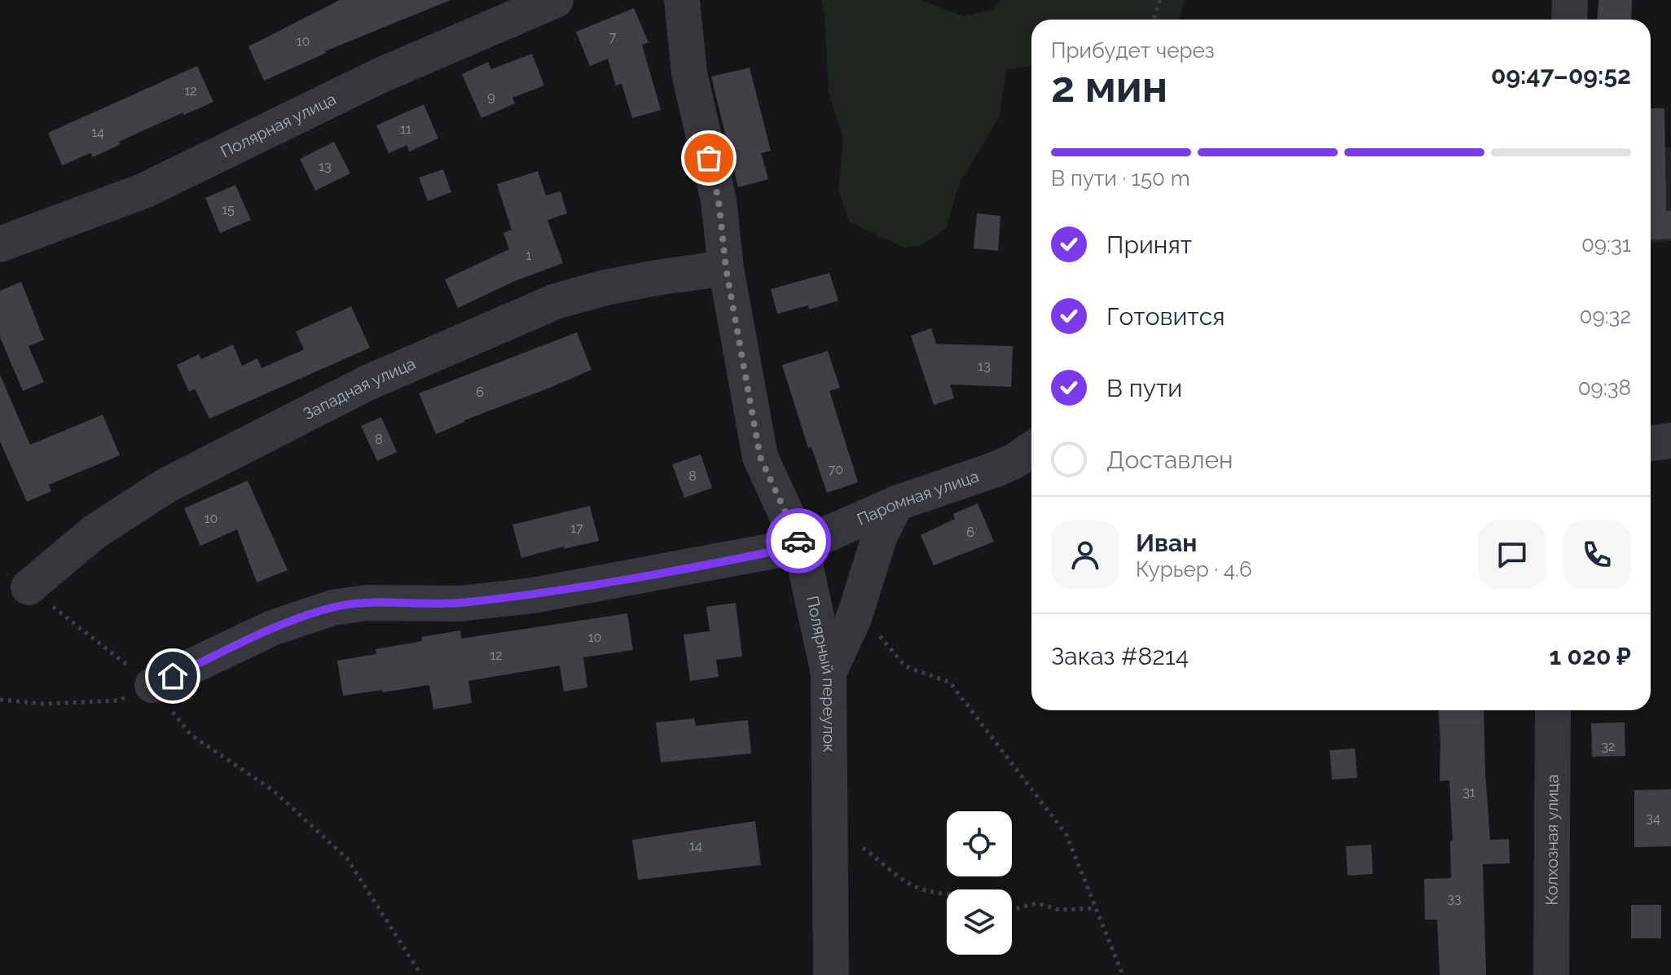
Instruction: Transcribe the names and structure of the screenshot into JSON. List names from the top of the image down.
{
  "streets": {
    "street": [
      "Полярная улица",
      "Западная улица",
      "Паромная улица",
      "Полярный переулок",
      "Колхозная улица"
    ]
  },
  "crossings": [
    ["Западная улица", "Полярный переулок"],
    ["Паромная улица", "Полярный переулок"]
  ],
  "house_numbers": [
    "7",
    "10",
    "12",
    "9",
    "11",
    "14",
    "13",
    "15",
    "1",
    "13",
    "6",
    "8",
    "70",
    "8",
    "10",
    "17",
    "6",
    "10",
    "12",
    "32",
    "31",
    "34",
    "14",
    "33"
  ],
  "page": {
    "heading": ["2 мин", "Прибудет через", "09:47–09:52"],
    "panel": [
      "Иван",
      "Курьер · 4.6",
      "Заказ #8214",
      "1 020 ₽"
    ],
    "bar": "В пути · 150 m",
    "list": [
      ["Принят", "09:31"],
      ["Готовится", "09:32"],
      ["В пути", "09:38"],
      "Доставлен"
    ]
  }
}
